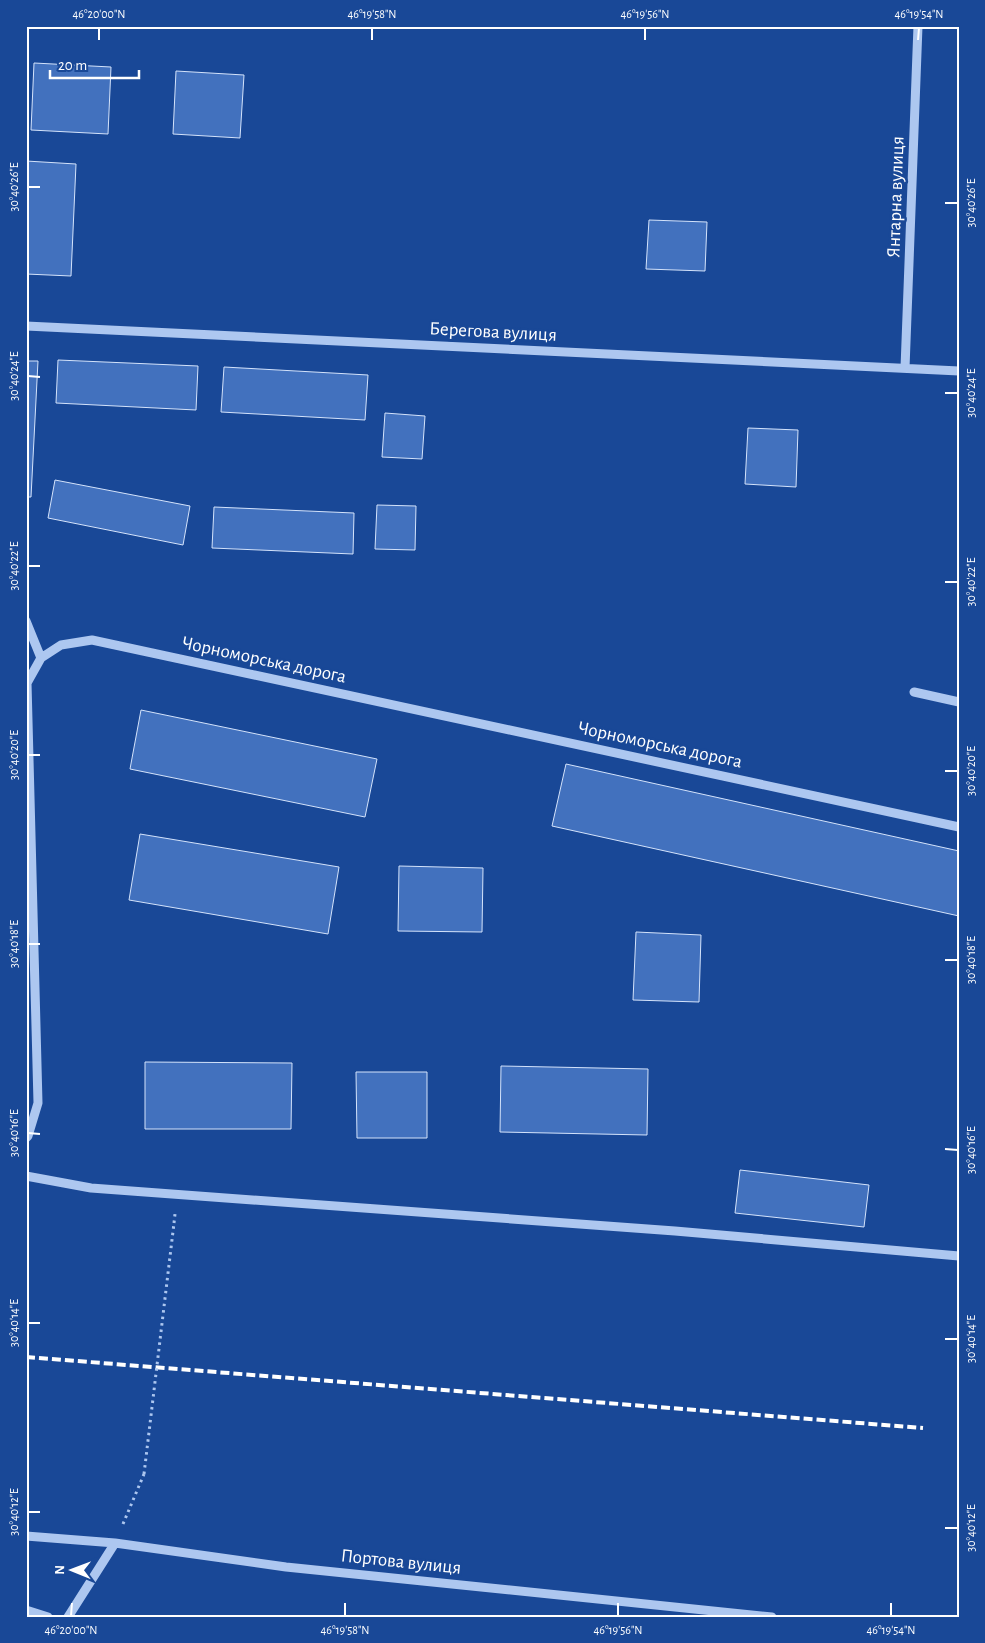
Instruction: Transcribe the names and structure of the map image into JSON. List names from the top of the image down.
{
  "streets": {
    "street": [
      "Янтарна вулиця",
      "Берегова вулиця",
      "Чорноморська дорога",
      "Портова вулиця"
    ]
  },
  "crossings": [
    ["Янтарна вулиця", "Берегова вулиця"]
  ],
  "scale_bar": "20 m",
  "north": "left",
  "coordinates": [
    "46°20'00\"N",
    "46°19'58\"N",
    "46°19'56\"N",
    "46°19'54\"N",
    "30°40'26\"E",
    "30°40'24\"E",
    "30°40'22\"E",
    "30°40'20\"E",
    "30°40'18\"E",
    "30°40'16\"E",
    "30°40'14\"E",
    "30°40'12\"E"
  ]
}
